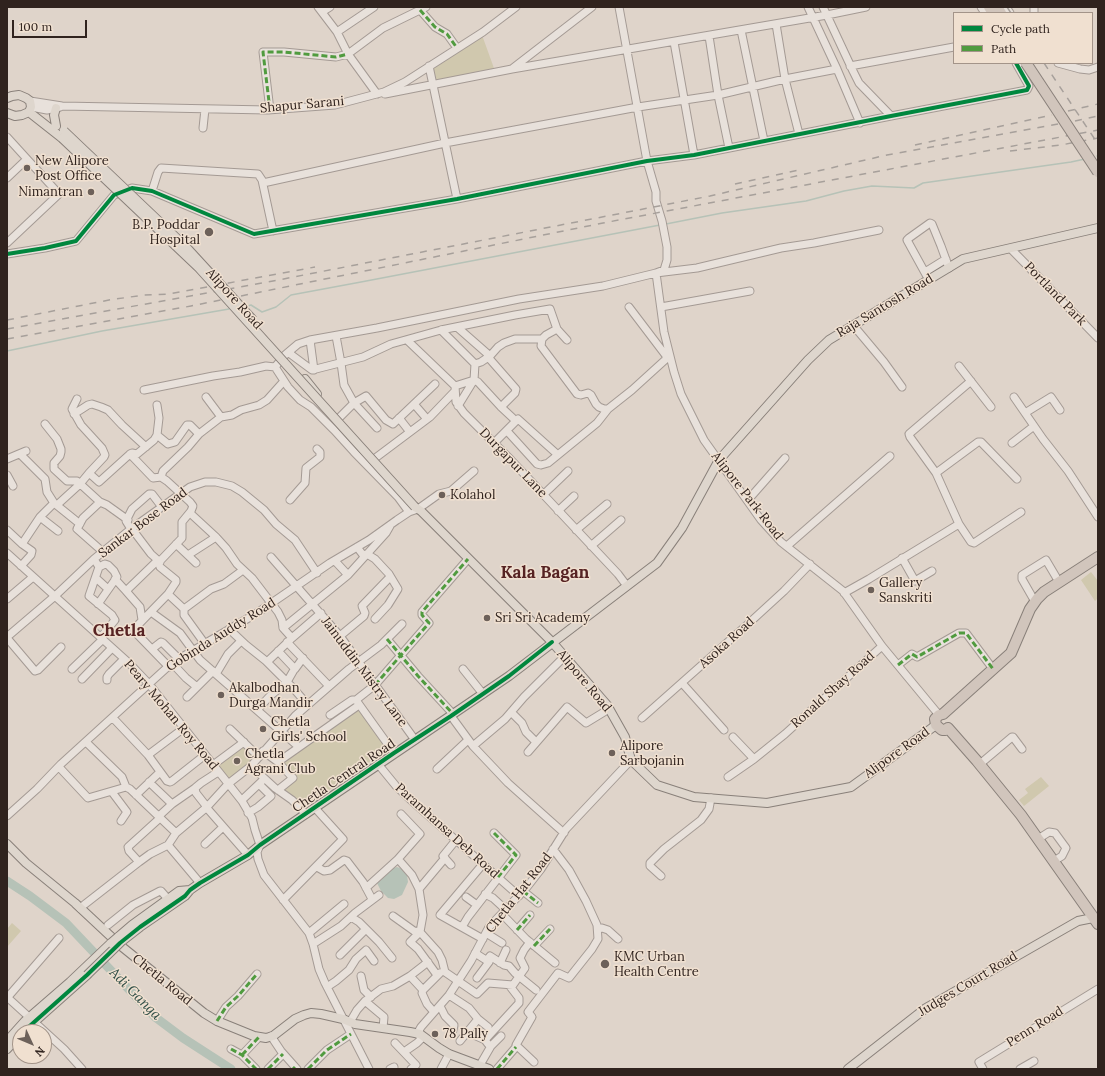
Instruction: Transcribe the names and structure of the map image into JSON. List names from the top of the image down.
{
  "streets": {
    "highway": ["Alipore Road"],
    "main road": [
      "Raja Santosh Road",
      "Chetla Central Road",
      "Chetla Road",
      "Judges Court Road"
    ],
    "street": [
      "Shapur Sarani",
      "Portland Park",
      "Durgapur Lane",
      "Alipore Park Road",
      "Sankar Bose Road",
      "Gobinda Auddy Road",
      "Asoka Road",
      "Jainuddin Mistry Lane",
      "Ronald Shay Road",
      "Peary Mohan Roy Road",
      "Paramhansa Deb Road",
      "Chetla Hat Road",
      "Penn Road"
    ]
  },
  "crossings": [
    ["Shapur Sarani", "Alipore Road"],
    ["Portland Park", "Raja Santosh Road"],
    ["Alipore Road", "Alipore Park Road"],
    ["Alipore Road", "Gobinda Auddy Road"],
    ["Alipore Road", "Chetla Central Road"],
    ["Alipore Road", "Chetla Hat Road"],
    ["Alipore Road", "Judges Court Road"],
    ["Raja Santosh Road", "Alipore Park Road"],
    ["Raja Santosh Road", "Chetla Central Road"],
    ["Durgapur Lane", "Chetla Central Road"],
    ["Alipore Park Road", "Asoka Road"],
    ["Alipore Park Road", "Ronald Shay Road"],
    ["Alipore Park Road", "Chetla Central Road"],
    ["Sankar Bose Road", "Gobinda Auddy Road"],
    ["Sankar Bose Road", "Peary Mohan Roy Road"],
    ["Gobinda Auddy Road", "Jainuddin Mistry Lane"],
    ["Gobinda Auddy Road", "Peary Mohan Roy Road"],
    ["Jainuddin Mistry Lane", "Chetla Central Road"],
    ["Peary Mohan Roy Road", "Chetla Central Road"],
    ["Peary Mohan Roy Road", "Chetla Road"],
    ["Chetla Central Road", "Paramhansa Deb Road"],
    ["Paramhansa Deb Road", "Chetla Hat Road"],
    ["Chetla Hat Road", "Chetla Road"]
  ],
  "districts": ["Kala Bagan", "Chetla"],
  "water": ["Adi Ganga"],
  "places": [
    "New Alipore Post Office",
    "Nimantran",
    "B.P. Poddar Hospital",
    "Kolahol",
    "Gallery Sanskriti",
    "Sri Sri Academy",
    "Akalbodhan Durga Mandir",
    "Chetla Girls' School",
    "Alipore Sarbojanin",
    "Chetla Agrani Club",
    "KMC Urban Health Centre",
    "78 Pally"
  ],
  "legend": ["Cycle path", "Path"],
  "scale_bar": "100 m",
  "north": "bottom right"
}
